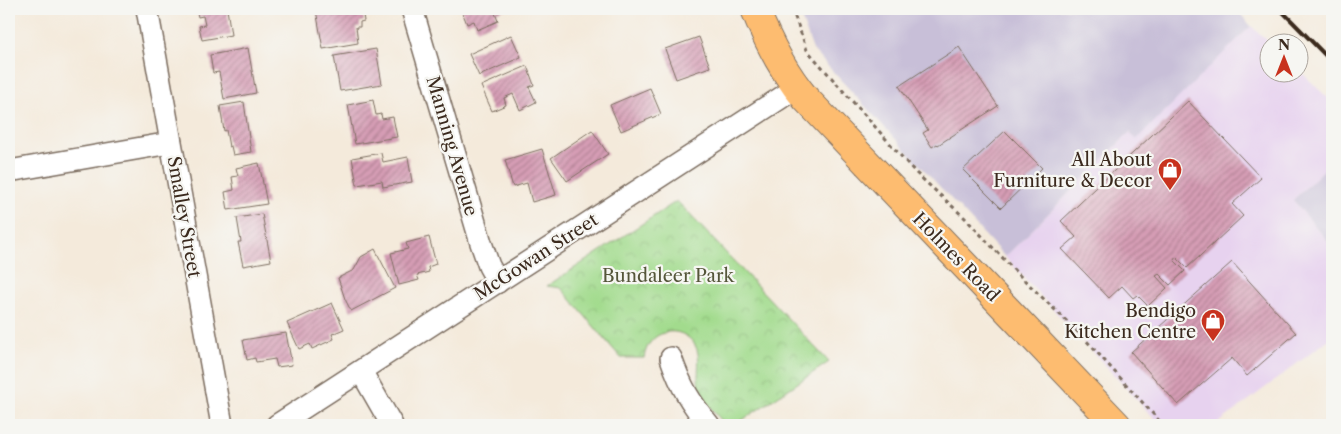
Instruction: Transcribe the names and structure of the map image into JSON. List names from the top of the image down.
{
  "streets": {
    "main road": ["Holmes Road"],
    "street": ["Manning Avenue", "Smalley Street", "McGowan Street"]
  },
  "crossings": [
    ["Manning Avenue", "McGowan Street"],
    ["McGowan Street", "Holmes Road"]
  ],
  "parks": ["Bundaleer Park"],
  "places": {
    "shop": ["All About Furniture & Decor", "Bendigo Kitchen Centre"]
  },
  "north": "top"
}
